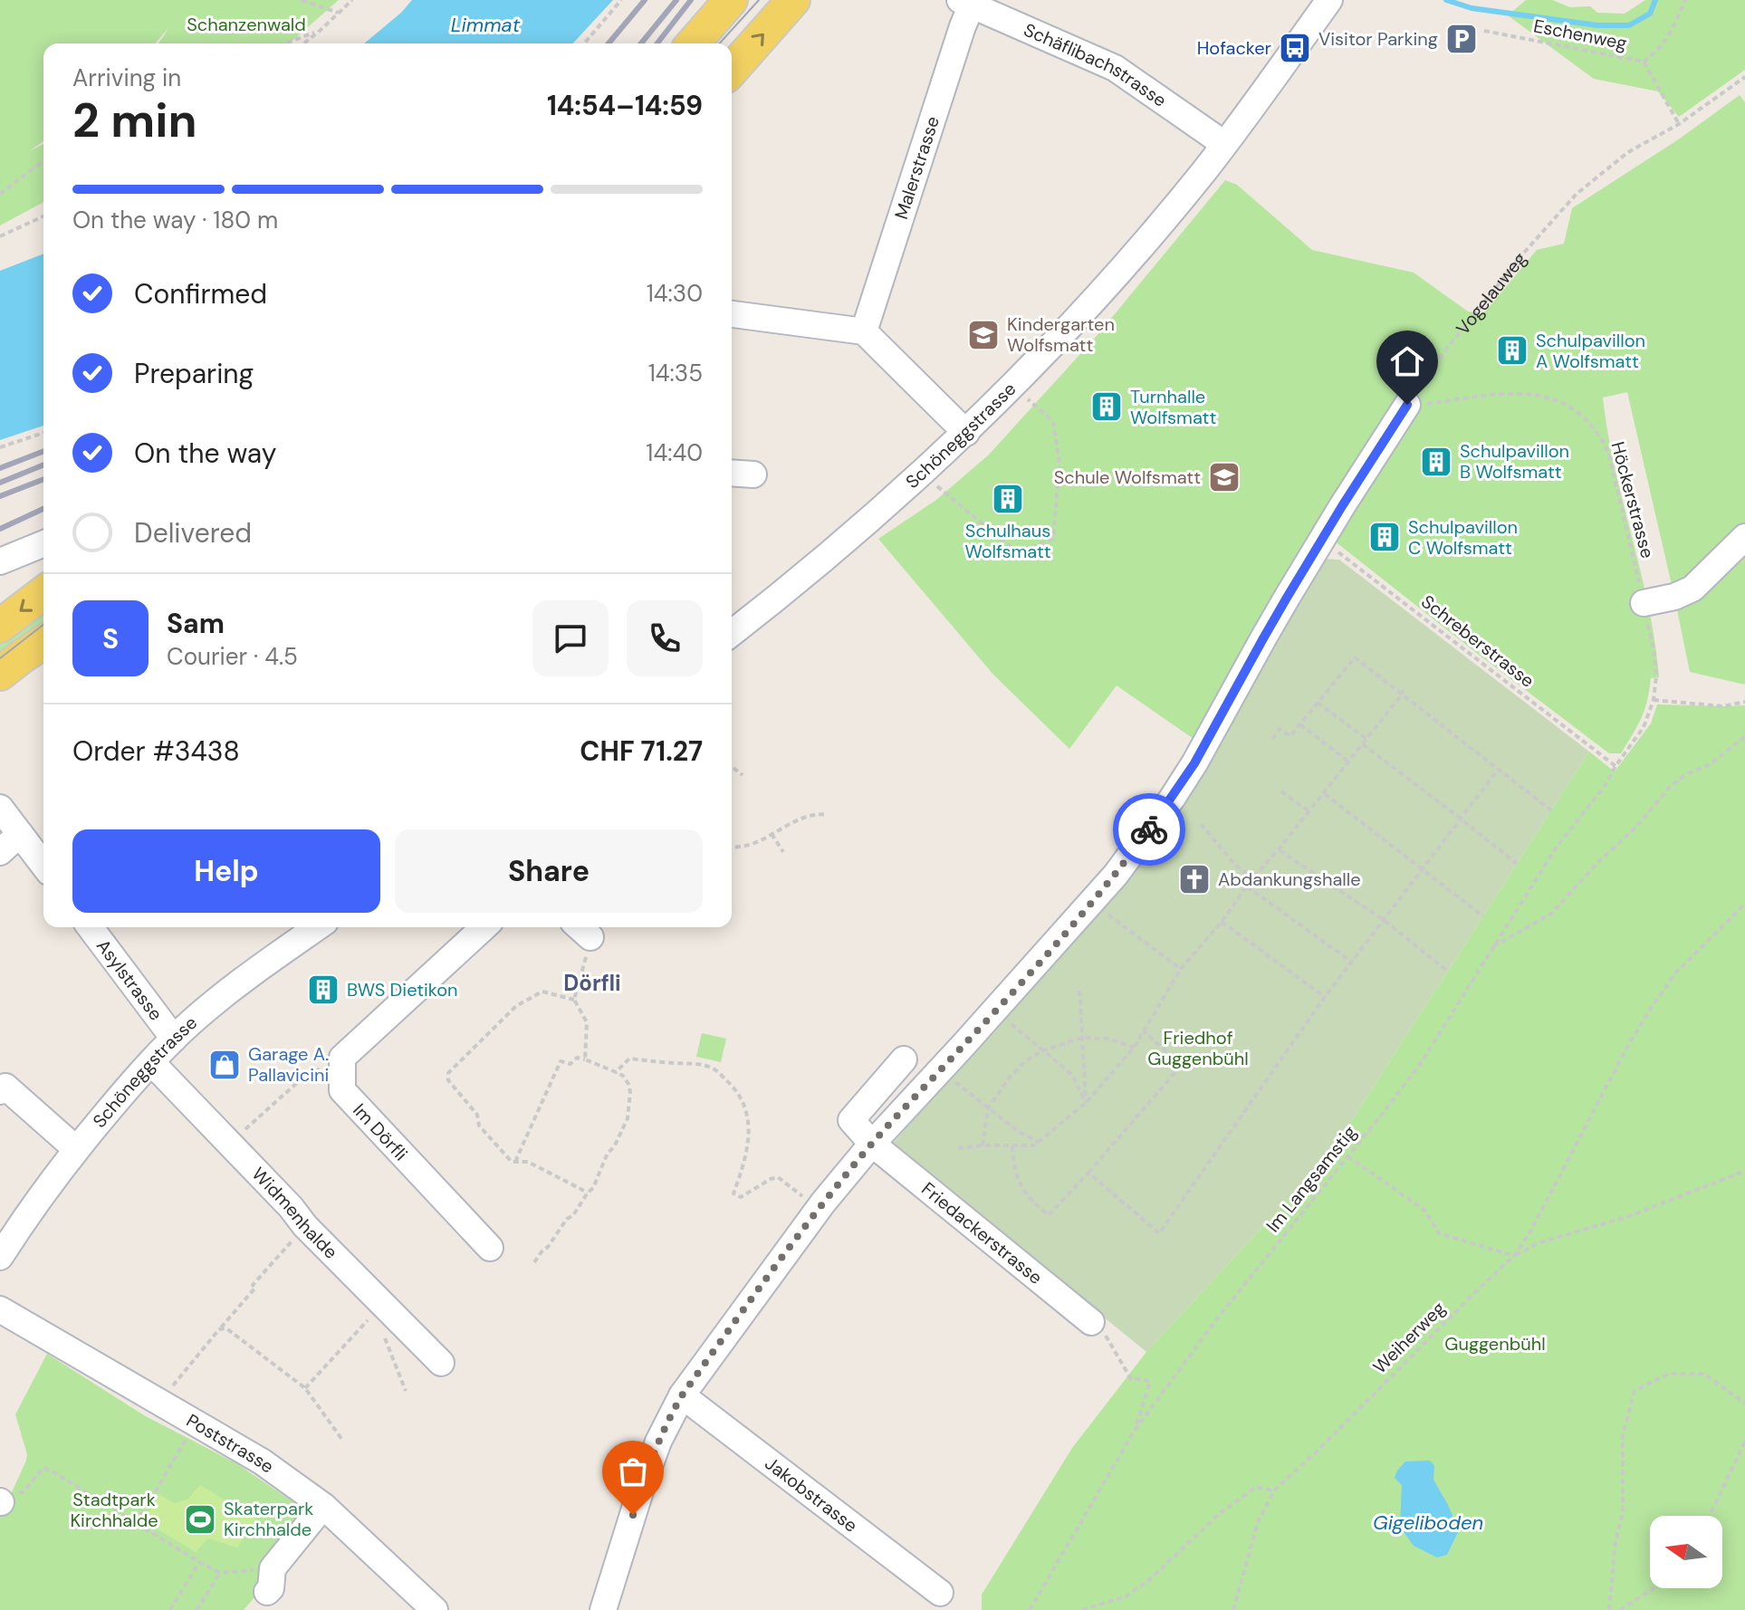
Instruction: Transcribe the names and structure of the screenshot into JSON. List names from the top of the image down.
{
  "streets": {
    "street": [
      "Schäflibachstrasse",
      "Malerstrasse",
      "Schöneggstrasse",
      "Asylstrasse",
      "Im Dörfli",
      "Widmenhalde",
      "Friedackerstrasse",
      "Poststrasse",
      "Jakobstrasse"
    ],
    "path": [
      "Eschenweg",
      "Vogelauweg",
      "Höckerstrasse",
      "Schreberstrasse",
      "Im Langsamstig",
      "Weiherweg"
    ]
  },
  "crossings": [
    ["Eschenweg", "Vogelauweg"],
    ["Schäflibachstrasse", "Malerstrasse"],
    ["Schäflibachstrasse", "Schöneggstrasse"],
    ["Vogelauweg", "Höckerstrasse"],
    ["Schöneggstrasse", "Asylstrasse"],
    ["Schöneggstrasse", "Widmenhalde"],
    ["Höckerstrasse", "Schreberstrasse"],
    ["Höckerstrasse", "Im Langsamstig"],
    ["Schreberstrasse", "Im Langsamstig"]
  ],
  "districts": ["Dörfli"],
  "water": ["Limmat", "Gigeliboden"],
  "parks": [
    "Schanzenwald",
    "Friedhof Guggenbühl",
    "Guggenbühl",
    "Stadtpark Kirchhalde"
  ],
  "places": {
    "parking": ["Visitor Parking"],
    "bus stop": ["Hofacker"],
    "school or university": ["Kindergarten Wolfsmatt", "Schule Wolfsmatt"],
    "building": [
      "Schulpavillon A Wolfsmatt",
      "Turnhalle Wolfsmatt",
      "Schulpavillon B Wolfsmatt",
      "Schulhaus Wolfsmatt",
      "Schulpavillon C Wolfsmatt",
      "BWS Dietikon"
    ],
    "church": ["Abdankungshalle"],
    "shop": ["Garage A. Pallavicini"],
    "sports": ["Skaterpark Kirchhalde"]
  },
  "north": "left",
  "page": {
    "heading": ["2 min", "Arriving in", "14:54–14:59"],
    "panel": [
      "Sam",
      "Courier · 4.5",
      "Order #3438",
      "CHF 71.27"
    ],
    "bar": "On the way · 180 m",
    "list": [
      ["Confirmed", "14:30"],
      ["Preparing", "14:35"],
      ["On the way", "14:40"],
      "Delivered"
    ],
    "round": "S",
    "buttons": ["Help", "Share"]
  }
}
